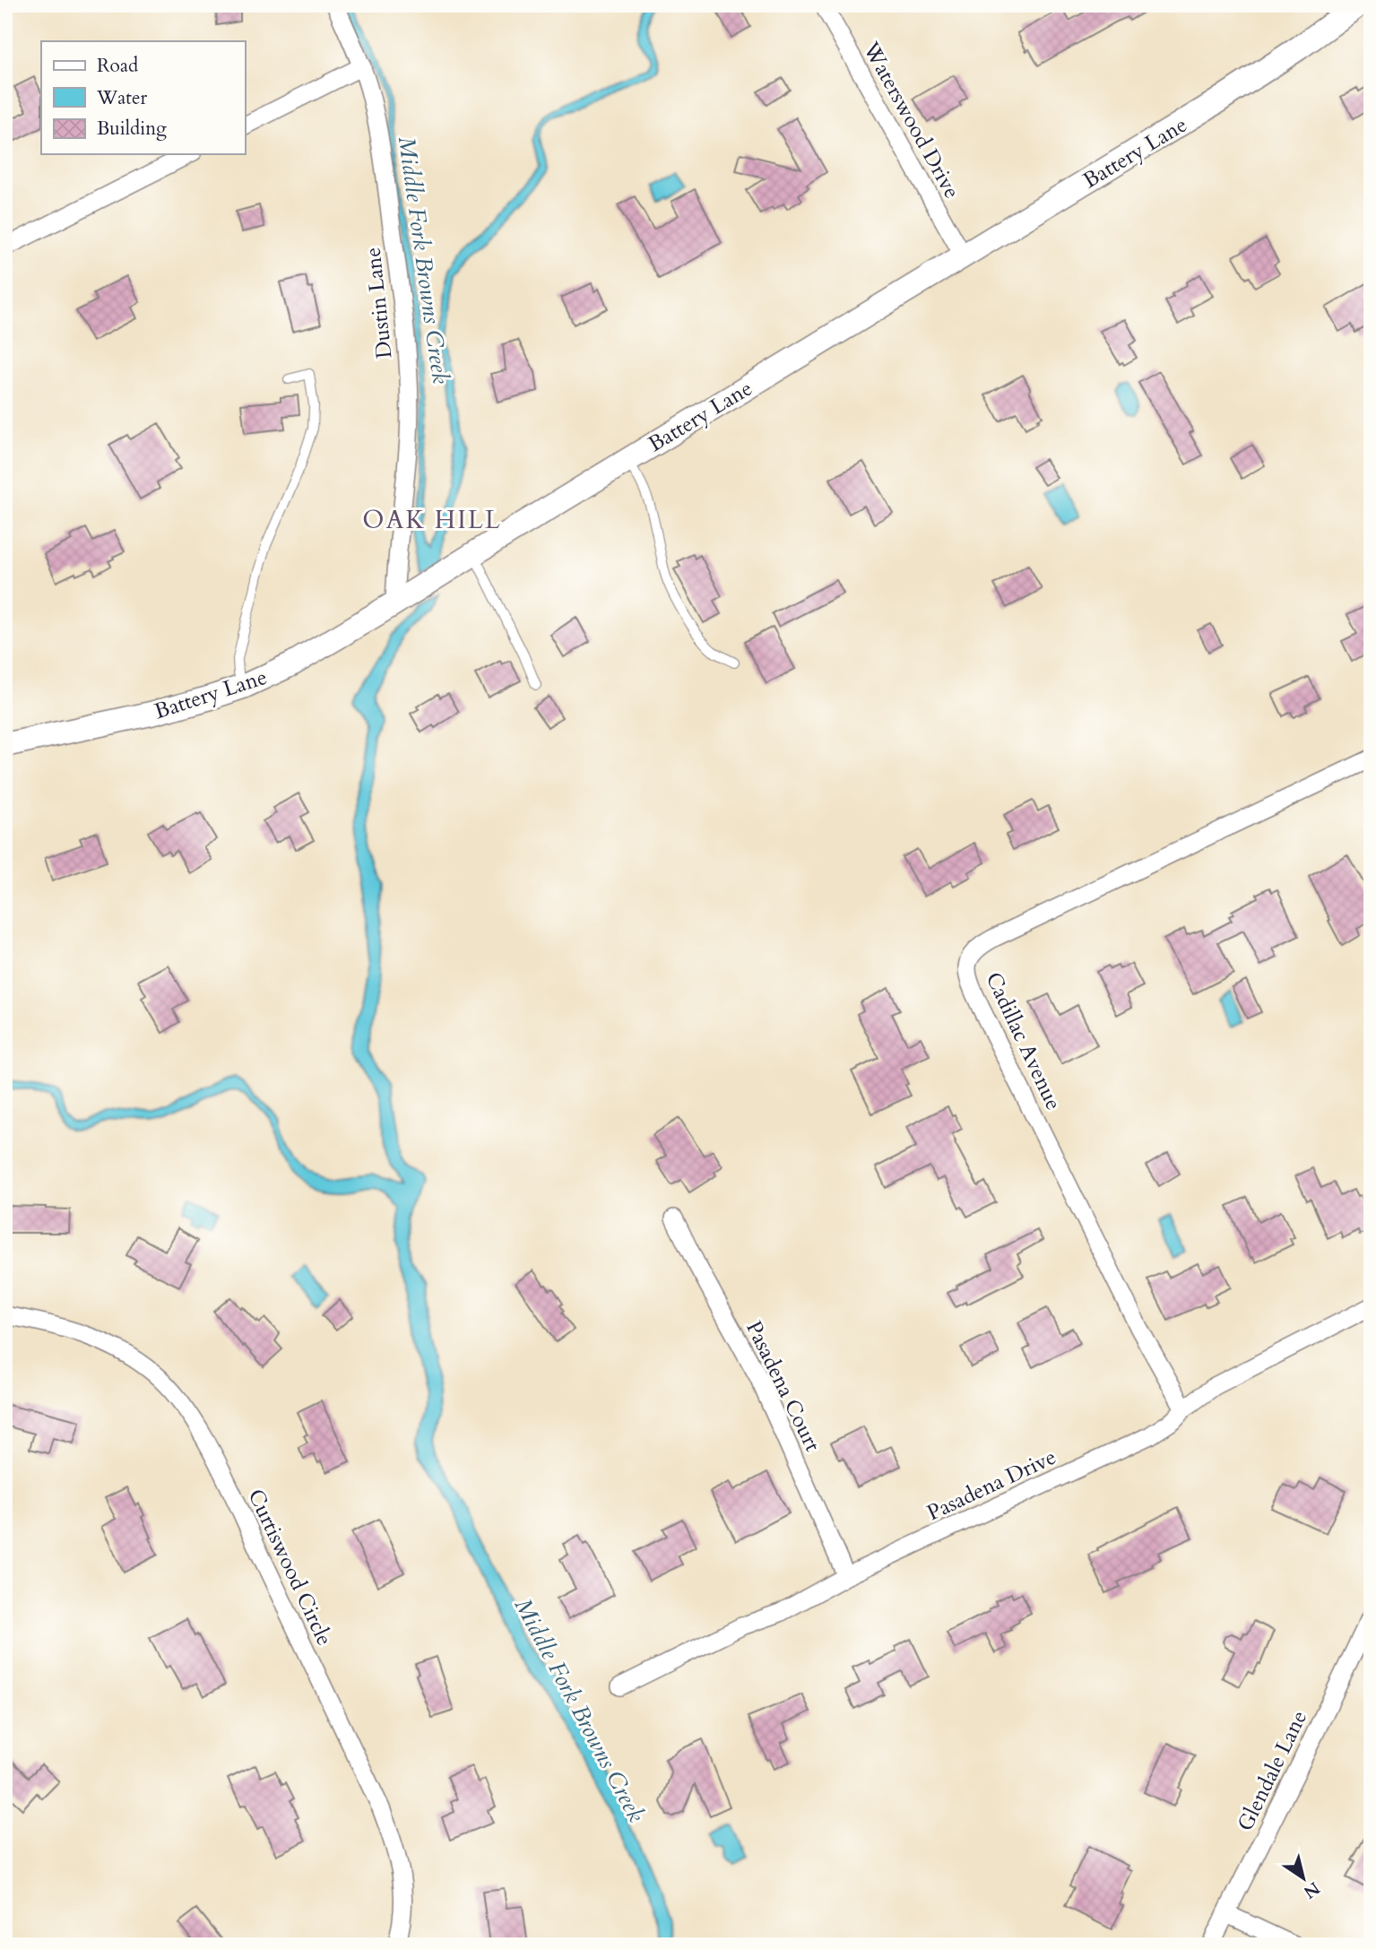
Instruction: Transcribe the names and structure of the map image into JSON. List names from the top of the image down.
{
  "streets": {
    "main road": ["Battery Lane"],
    "street": [
      "Waterswood Drive",
      "Dustin Lane",
      "Cadillac Avenue",
      "Pasadena Court",
      "Pasadena Drive",
      "Curtiswood Circle",
      "Glendale Lane"
    ]
  },
  "crossings": [
    ["Waterswood Drive", "Battery Lane"],
    ["Battery Lane", "Dustin Lane"],
    ["Cadillac Avenue", "Pasadena Drive"],
    ["Pasadena Court", "Pasadena Drive"]
  ],
  "districts": ["OAK HILL"],
  "water": ["Middle Fork Browns Creek"],
  "legend": ["Road", "Water", "Building"],
  "north": "bottom right"
}
